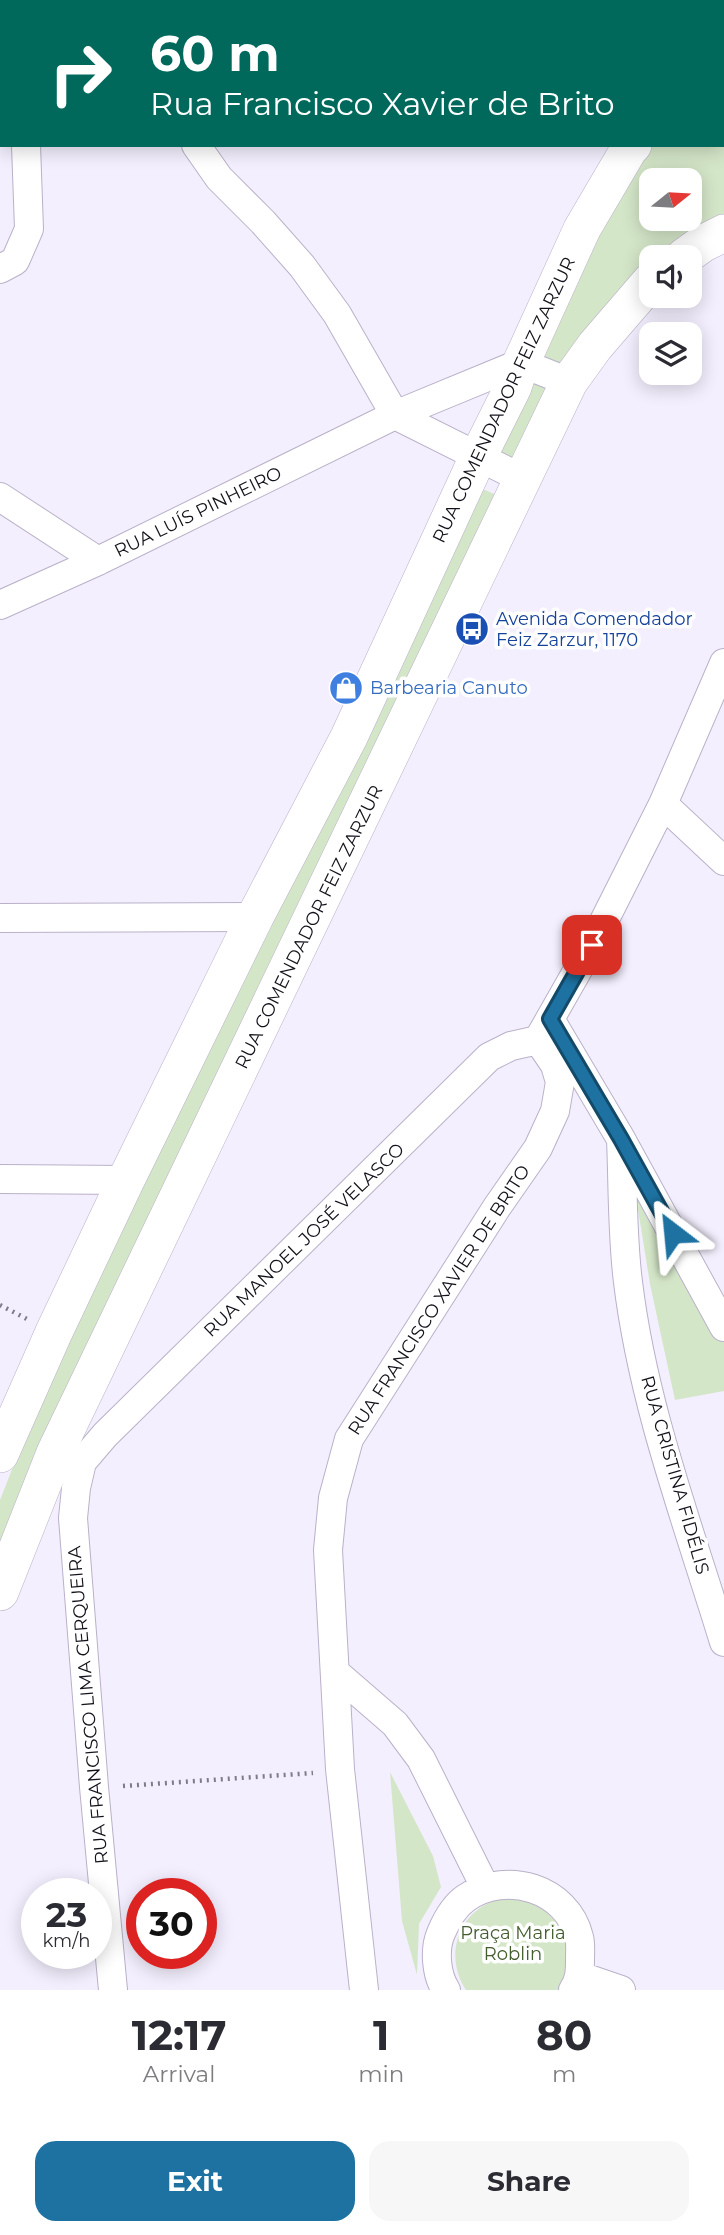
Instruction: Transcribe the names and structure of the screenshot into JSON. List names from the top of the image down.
{
  "streets": {
    "main road": ["RUA COMENDADOR FEIZ ZARZUR"],
    "street": [
      "RUA LUÍS PINHEIRO",
      "RUA MANOEL JOSÉ VELASCO",
      "RUA FRANCISCO XAVIER DE BRITO",
      "RUA CRISTINA FIDÉLIS",
      "RUA FRANCISCO LIMA CERQUEIRA"
    ]
  },
  "crossings": [
    ["RUA COMENDADOR FEIZ ZARZUR", "RUA LUÍS PINHEIRO"],
    ["RUA COMENDADOR FEIZ ZARZUR", "RUA MANOEL JOSÉ VELASCO"],
    ["RUA COMENDADOR FEIZ ZARZUR", "RUA FRANCISCO LIMA CERQUEIRA"],
    ["RUA MANOEL JOSÉ VELASCO", "RUA FRANCISCO XAVIER DE BRITO"],
    ["RUA MANOEL JOSÉ VELASCO", "RUA FRANCISCO LIMA CERQUEIRA"]
  ],
  "parks": ["Praça Maria Roblin"],
  "places": {
    "bus stop": ["Avenida Comendador Feiz Zarzur, 1170"],
    "shop": ["Barbearia Canuto"]
  },
  "north": "right",
  "page": {
    "turn": ["60 m", "Rua Francisco Xavier de Brito"],
    "speed": "23 km/h",
    "limit": "30",
    "eta": [
      "12:17",
      "Arrival",
      "1",
      "min",
      "80",
      "m"
    ],
    "buttons": ["Exit", "Share"]
  }
}
